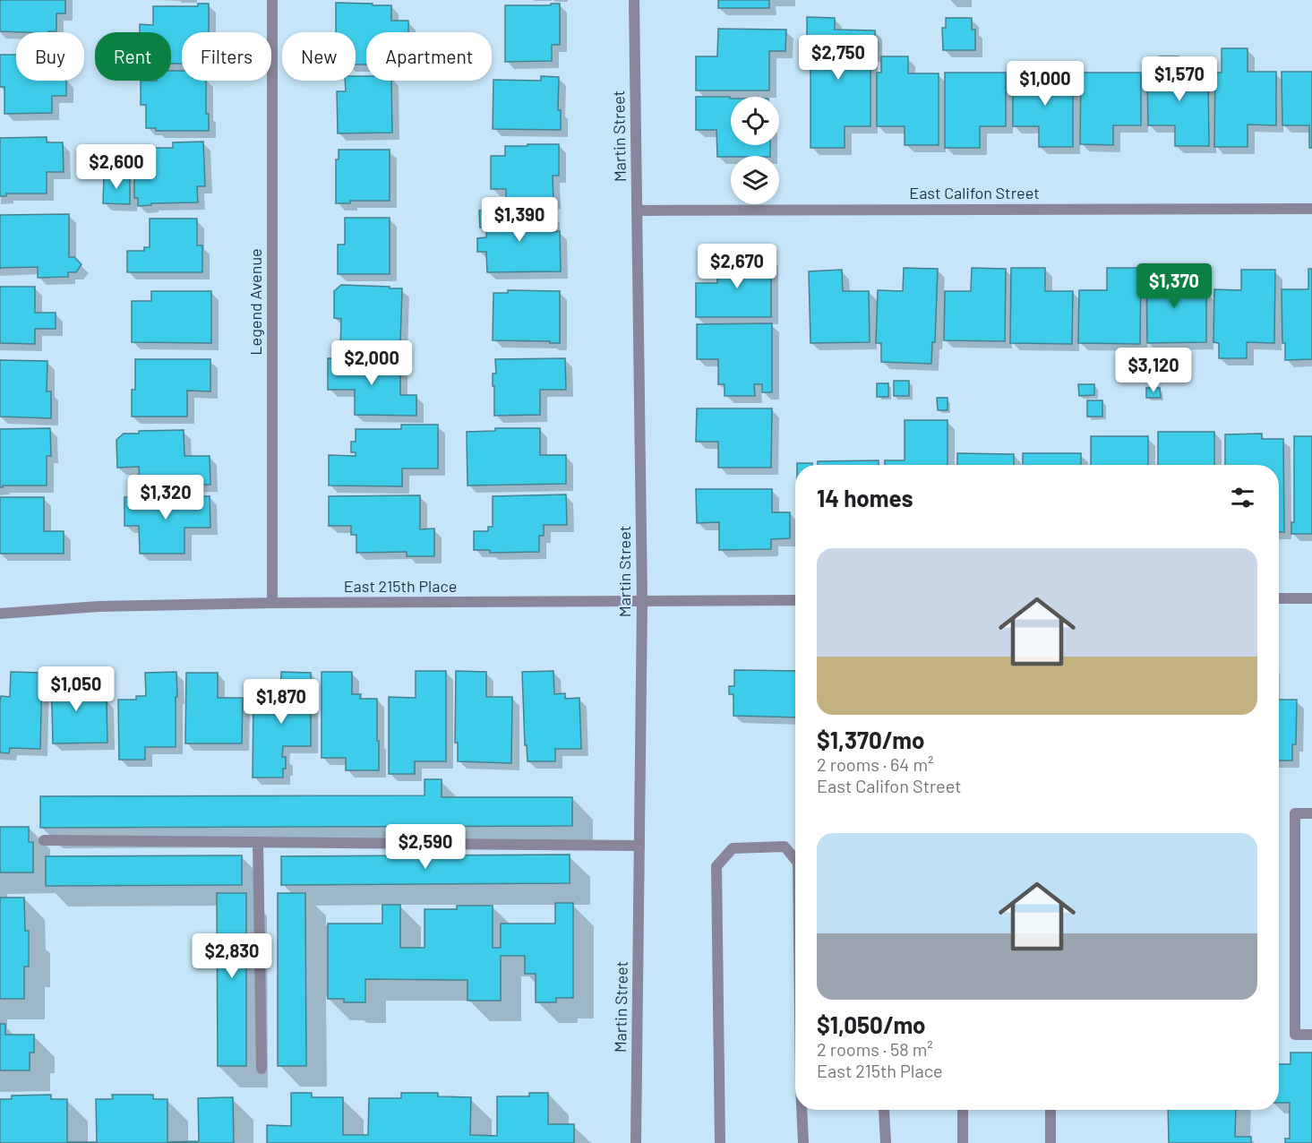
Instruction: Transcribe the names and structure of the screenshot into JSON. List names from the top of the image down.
{
  "streets": {
    "street": [
      "Martin Street",
      "East Califon Street",
      "Legend Avenue",
      "East 215th Place"
    ]
  },
  "crossings": [
    ["Martin Street", "East Califon Street"],
    ["Martin Street", "East 215th Place"],
    ["Legend Avenue", "East 215th Place"]
  ],
  "page": {
    "chip": [
      "Buy",
      "Rent",
      "Filters",
      "New",
      "Apartment"
    ],
    "price": [
      "$2,750",
      "$1,570",
      "$1,000",
      "$2,600",
      "$1,390",
      "$2,670",
      "$1,370",
      "$2,000",
      "$3,120",
      "$1,320",
      "$1,050",
      "$1,870",
      "$2,590",
      "$2,830"
    ],
    "heading": "14 homes",
    "list": [
      {
        "name": "$1,370/mo",
        "note": "2 rooms · 64 m² · East Califon Street"
      },
      {
        "name": "$1,050/mo",
        "note": "2 rooms · 58 m² · East 215th Place"
      }
    ]
  }
}
